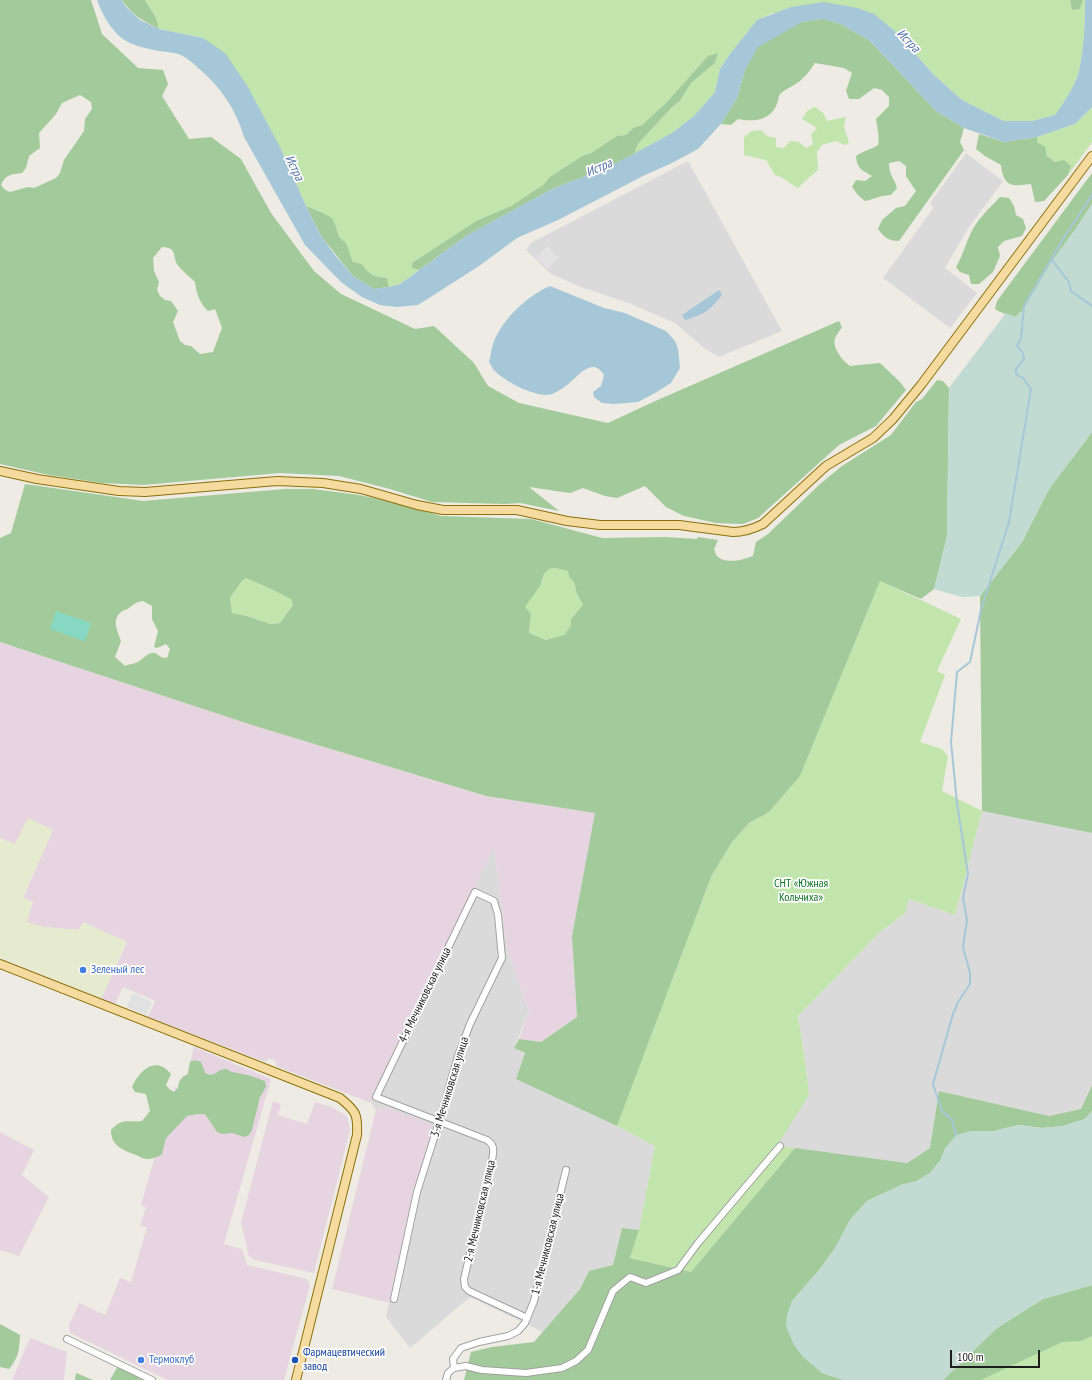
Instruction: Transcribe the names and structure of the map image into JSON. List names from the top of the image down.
{
  "streets": {
    "street": [
      "4-я Мечниковская улица",
      "3-я Мечниковская улица",
      "2-я Мечниковская улица",
      "1-я Мечниковская улица"
    ]
  },
  "crossings": [
    ["4-я Мечниковская улица", "3-я Мечниковская улица"],
    ["4-я Мечниковская улица", "2-я Мечниковская улица"],
    ["3-я Мечниковская улица", "2-я Мечниковская улица"],
    ["2-я Мечниковская улица", "1-я Мечниковская улица"]
  ],
  "water": ["Истра"],
  "parks": ["СНТ «Южная Кольчиха»"],
  "places": ["Зеленый лес", "Термоклуб", "Фармацевтический завод"],
  "scale_bar": "100 m"
}
